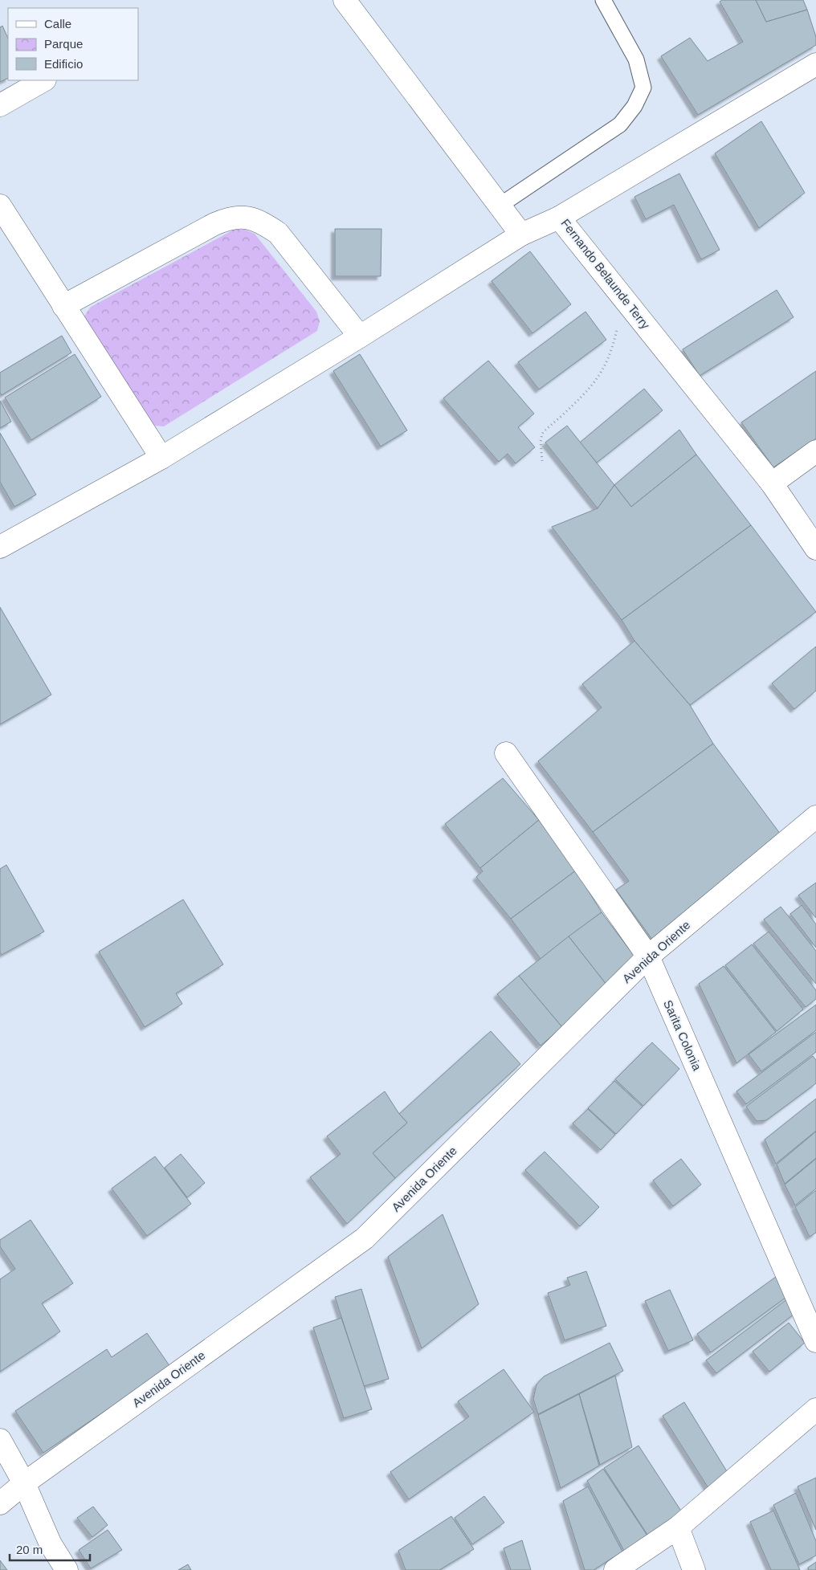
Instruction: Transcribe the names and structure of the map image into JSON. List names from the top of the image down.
{
  "streets": {
    "street": ["Fernando Belaunde Terry", "Avenida Oriente", "Sarita Colonia"]
  },
  "crossings": [
    ["Avenida Oriente", "Sarita Colonia"]
  ],
  "legend": ["Calle", "Parque", "Edificio"],
  "scale_bar": "20 m"
}
